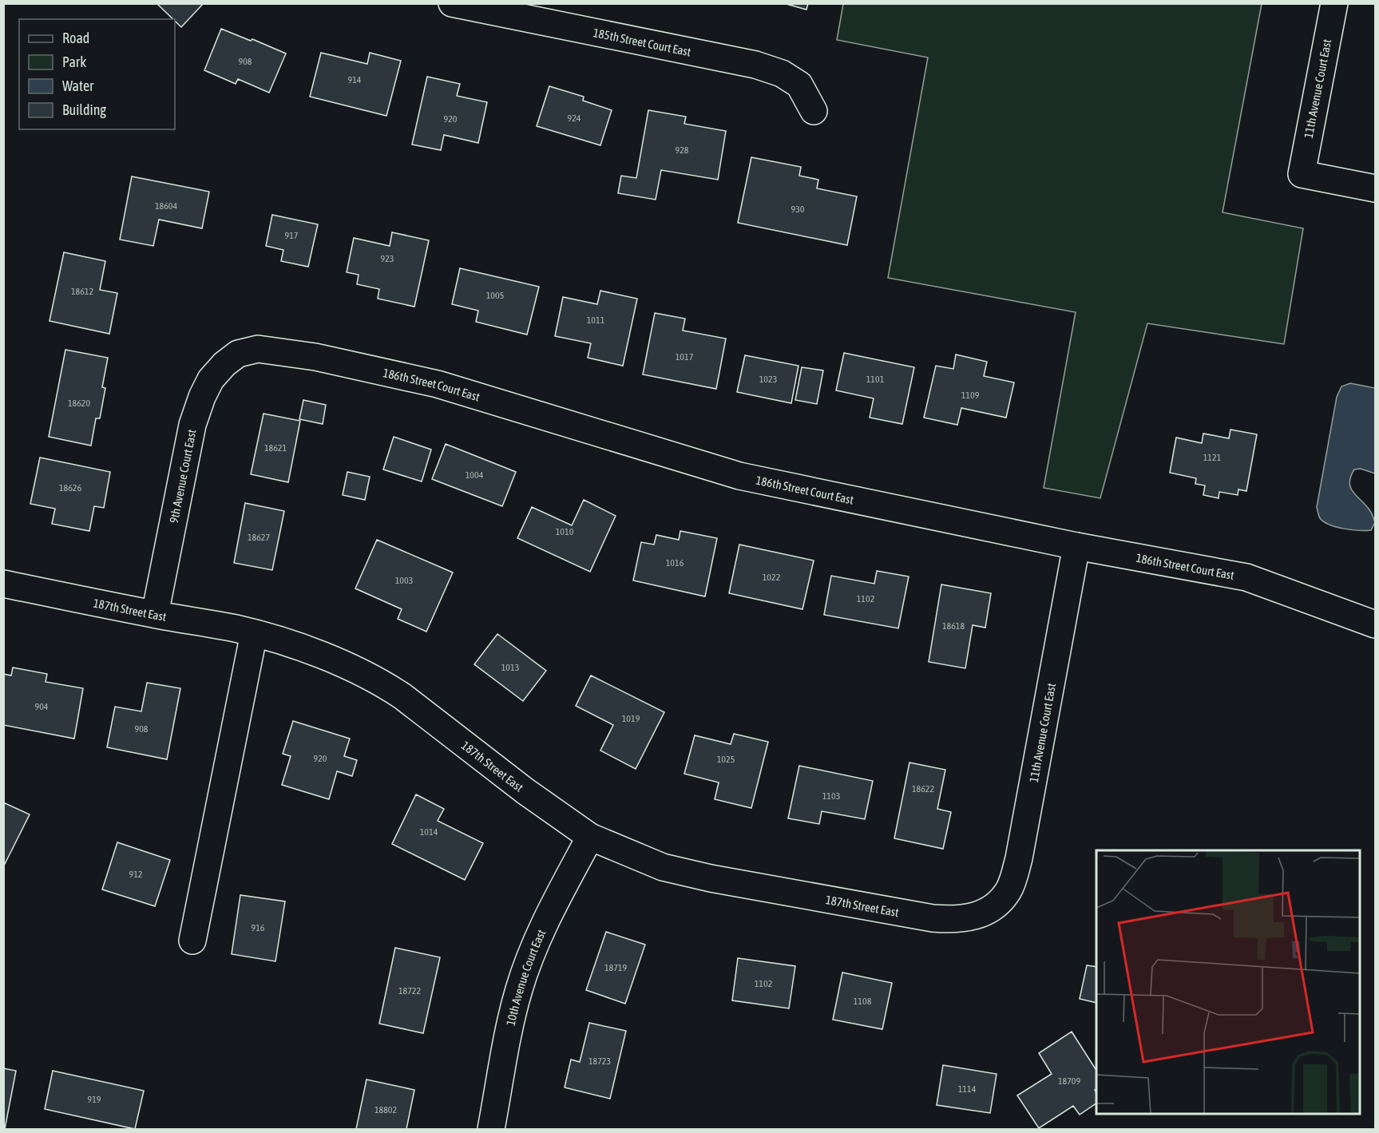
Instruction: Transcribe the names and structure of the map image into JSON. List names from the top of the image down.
{
  "streets": {
    "street": [
      "185th Street Court East",
      "11th Avenue Court East",
      "186th Street Court East",
      "9th Avenue Court East",
      "187th Street East",
      "10th Avenue Court East"
    ]
  },
  "crossings": [
    ["11th Avenue Court East", "186th Street Court East"],
    ["11th Avenue Court East", "187th Street East"],
    ["186th Street Court East", "9th Avenue Court East"],
    ["9th Avenue Court East", "187th Street East"],
    ["187th Street East", "10th Avenue Court East"]
  ],
  "house_numbers": [
    "908",
    "914",
    "924",
    "920",
    "928",
    "18604",
    "930",
    "917",
    "923",
    "18612",
    "1005",
    "1011",
    "1017",
    "1023",
    "1101",
    "1109",
    "18620",
    "18621",
    "1121",
    "1004",
    "18626",
    "1010",
    "18627",
    "1016",
    "1022",
    "1003",
    "1102",
    "18618",
    "1013",
    "904",
    "1019",
    "908",
    "920",
    "1025",
    "18622",
    "1103",
    "1014",
    "912",
    "916",
    "18719",
    "1102",
    "18722",
    "1108",
    "18723",
    "18709",
    "1114",
    "919",
    "18802"
  ],
  "legend": [
    "Road",
    "Park",
    "Water",
    "Building"
  ]
}
